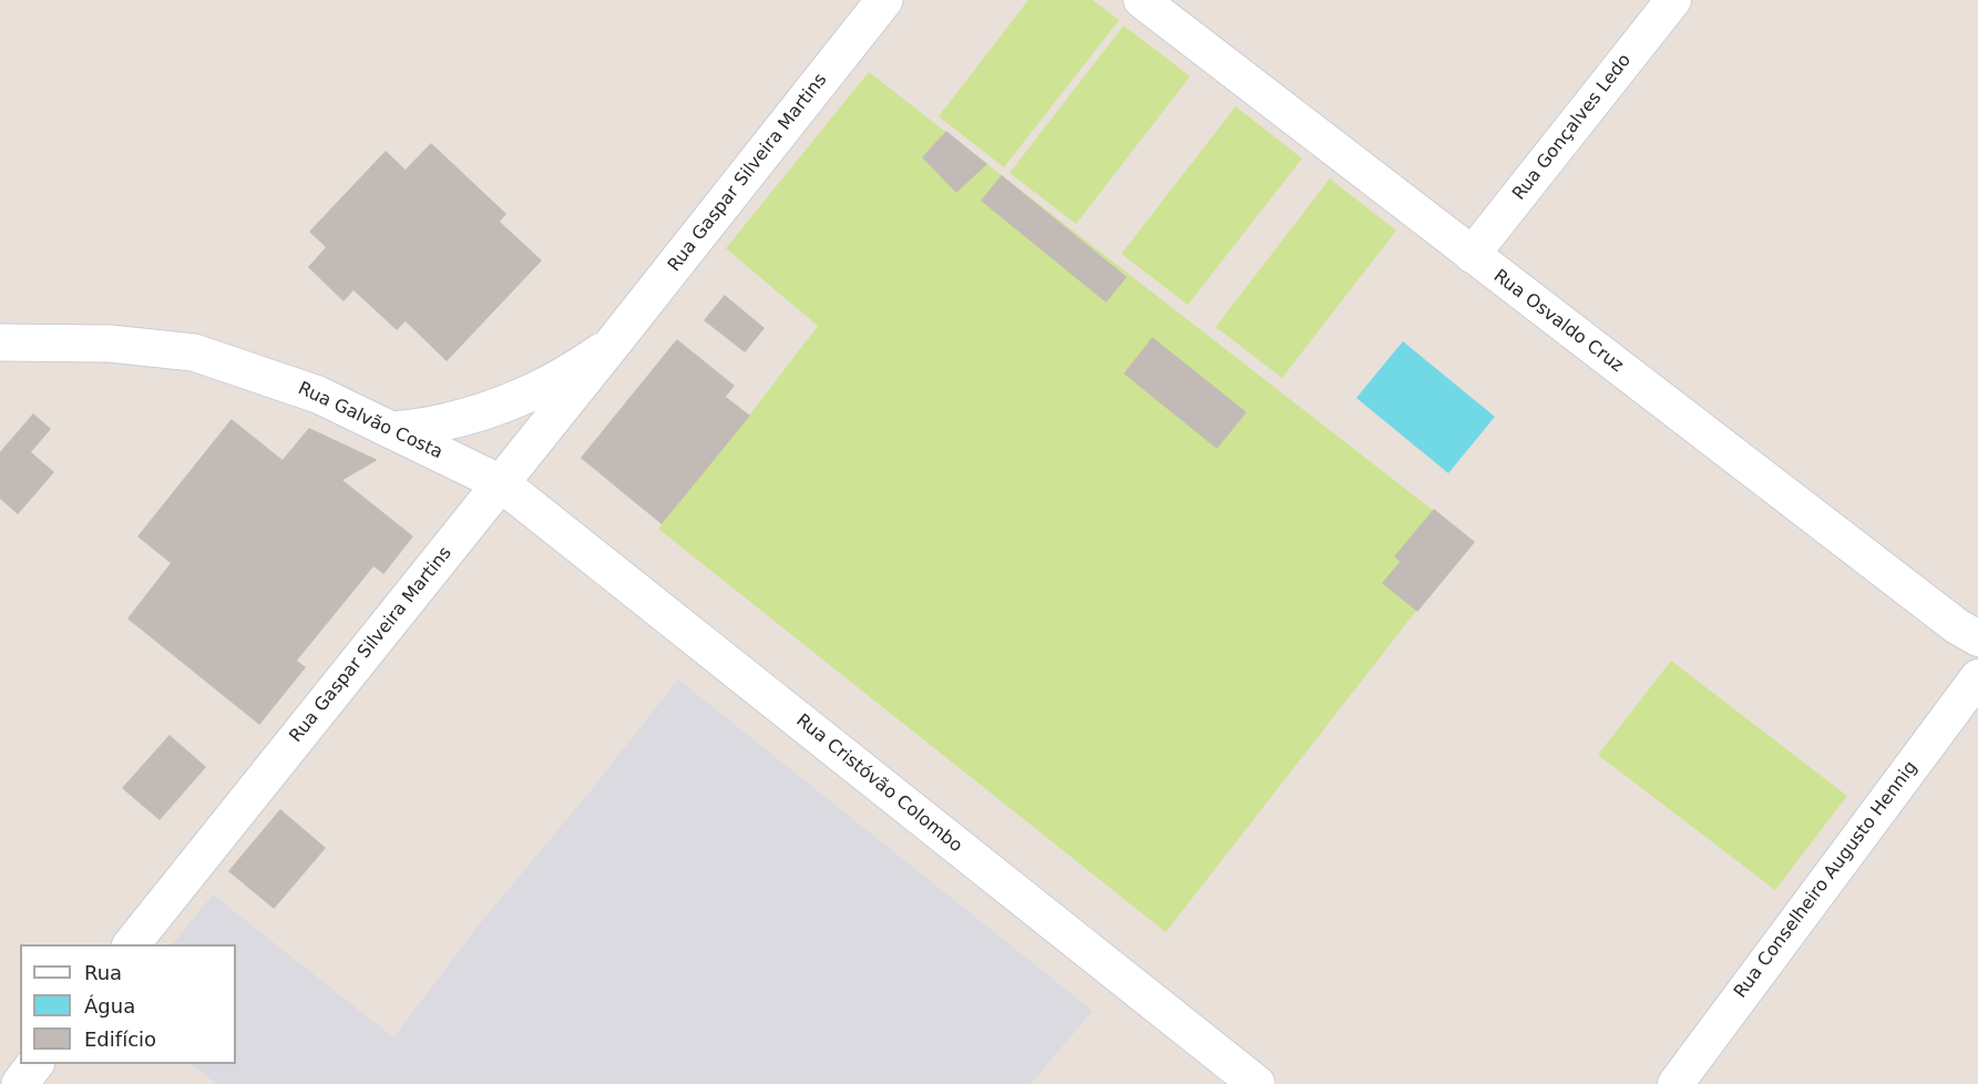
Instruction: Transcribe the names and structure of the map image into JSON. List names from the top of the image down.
{
  "streets": {
    "street": [
      "Rua Gonçalves Ledo",
      "Rua Gaspar Silveira Martins",
      "Rua Osvaldo Cruz",
      "Rua Galvão Costa",
      "Rua Cristóvão Colombo",
      "Rua Conselheiro Augusto Hennig"
    ]
  },
  "crossings": [
    ["Rua Gonçalves Ledo", "Rua Osvaldo Cruz"],
    ["Rua Gaspar Silveira Martins", "Rua Galvão Costa"],
    ["Rua Gaspar Silveira Martins", "Rua Cristóvão Colombo"],
    ["Rua Galvão Costa", "Rua Cristóvão Colombo"]
  ],
  "legend": ["Rua", "Água", "Edifício"]
}
